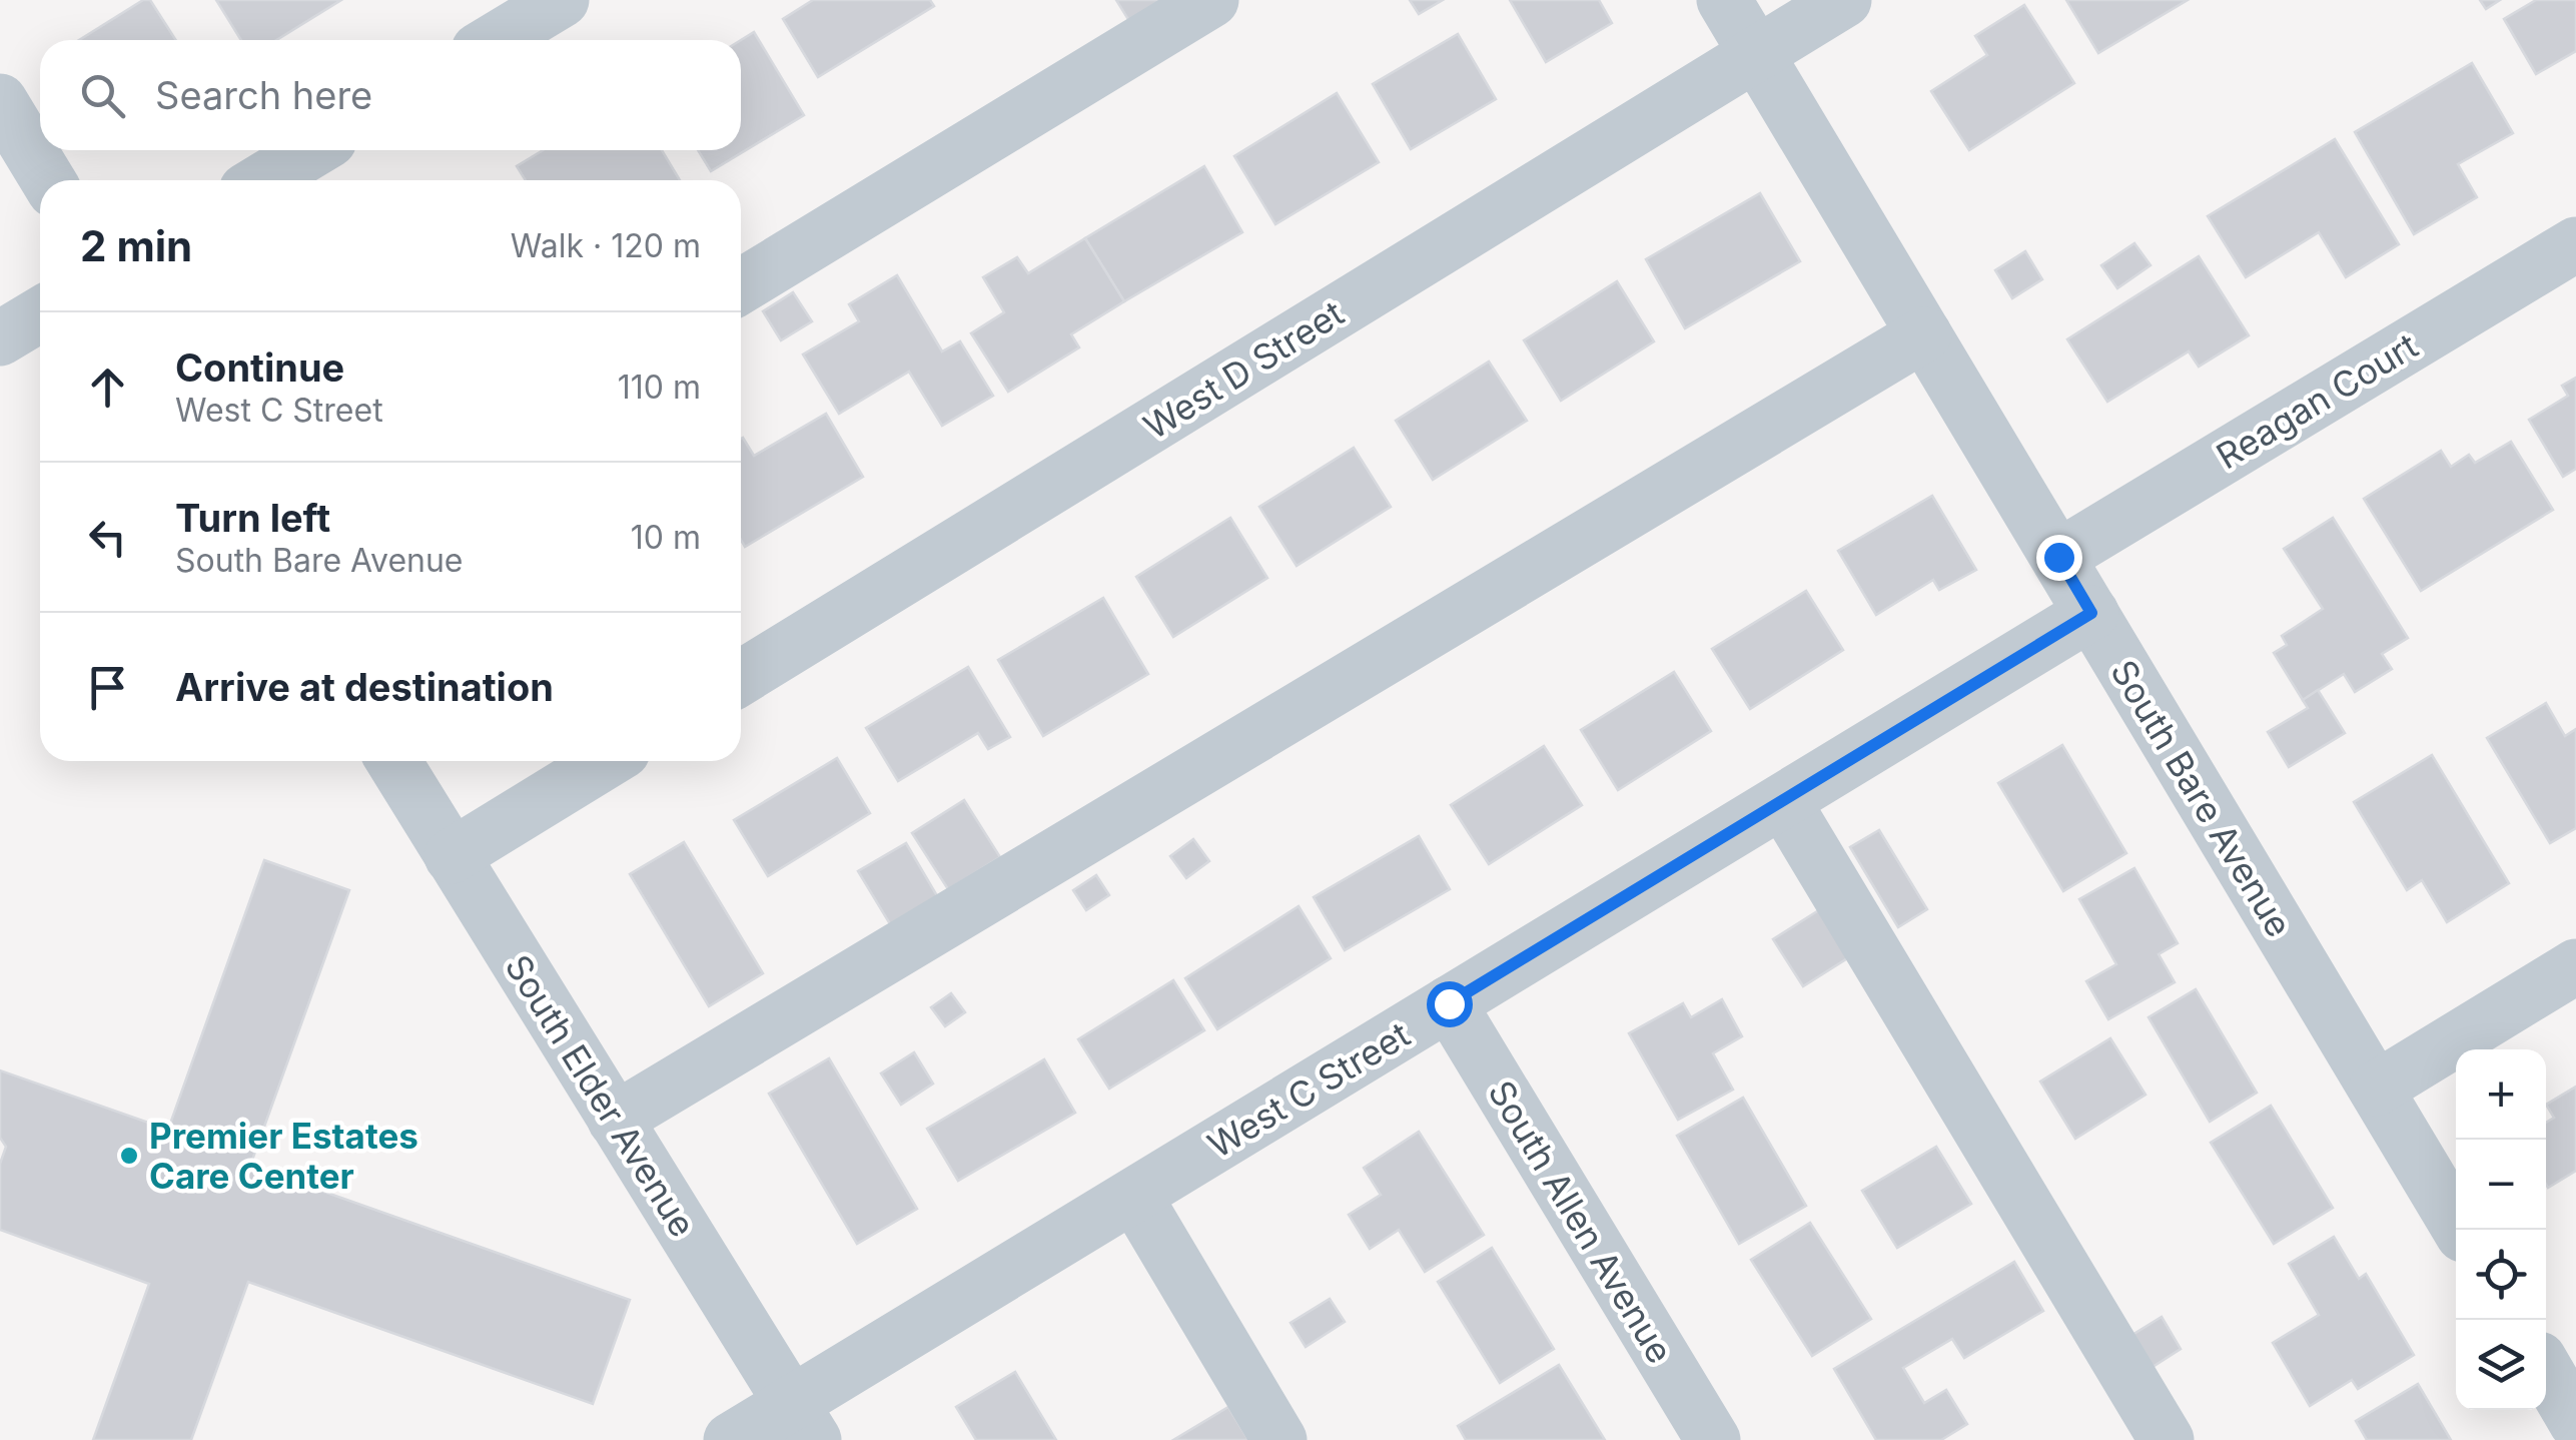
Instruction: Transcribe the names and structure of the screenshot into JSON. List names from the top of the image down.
{
  "streets": {
    "street": [
      "West D Street",
      "Reagan Court",
      "South Bare Avenue",
      "West C Street",
      "South Elder Avenue",
      "South Allen Avenue"
    ]
  },
  "crossings": [
    ["West D Street", "South Bare Avenue"],
    ["Reagan Court", "South Bare Avenue"],
    ["South Bare Avenue", "West C Street"],
    ["West C Street", "South Elder Avenue"],
    ["West C Street", "South Allen Avenue"]
  ],
  "places": ["Premier Estates Care Center"],
  "page": {
    "search": "Search here",
    "heading": ["2 min", "Walk · 120 m"],
    "list": [
      ["Continue", "West C Street", "110 m"],
      ["Turn left", "South Bare Avenue", "10 m"],
      "Arrive at destination"
    ],
    "map_buttons": ["+", "−"]
  }
}
